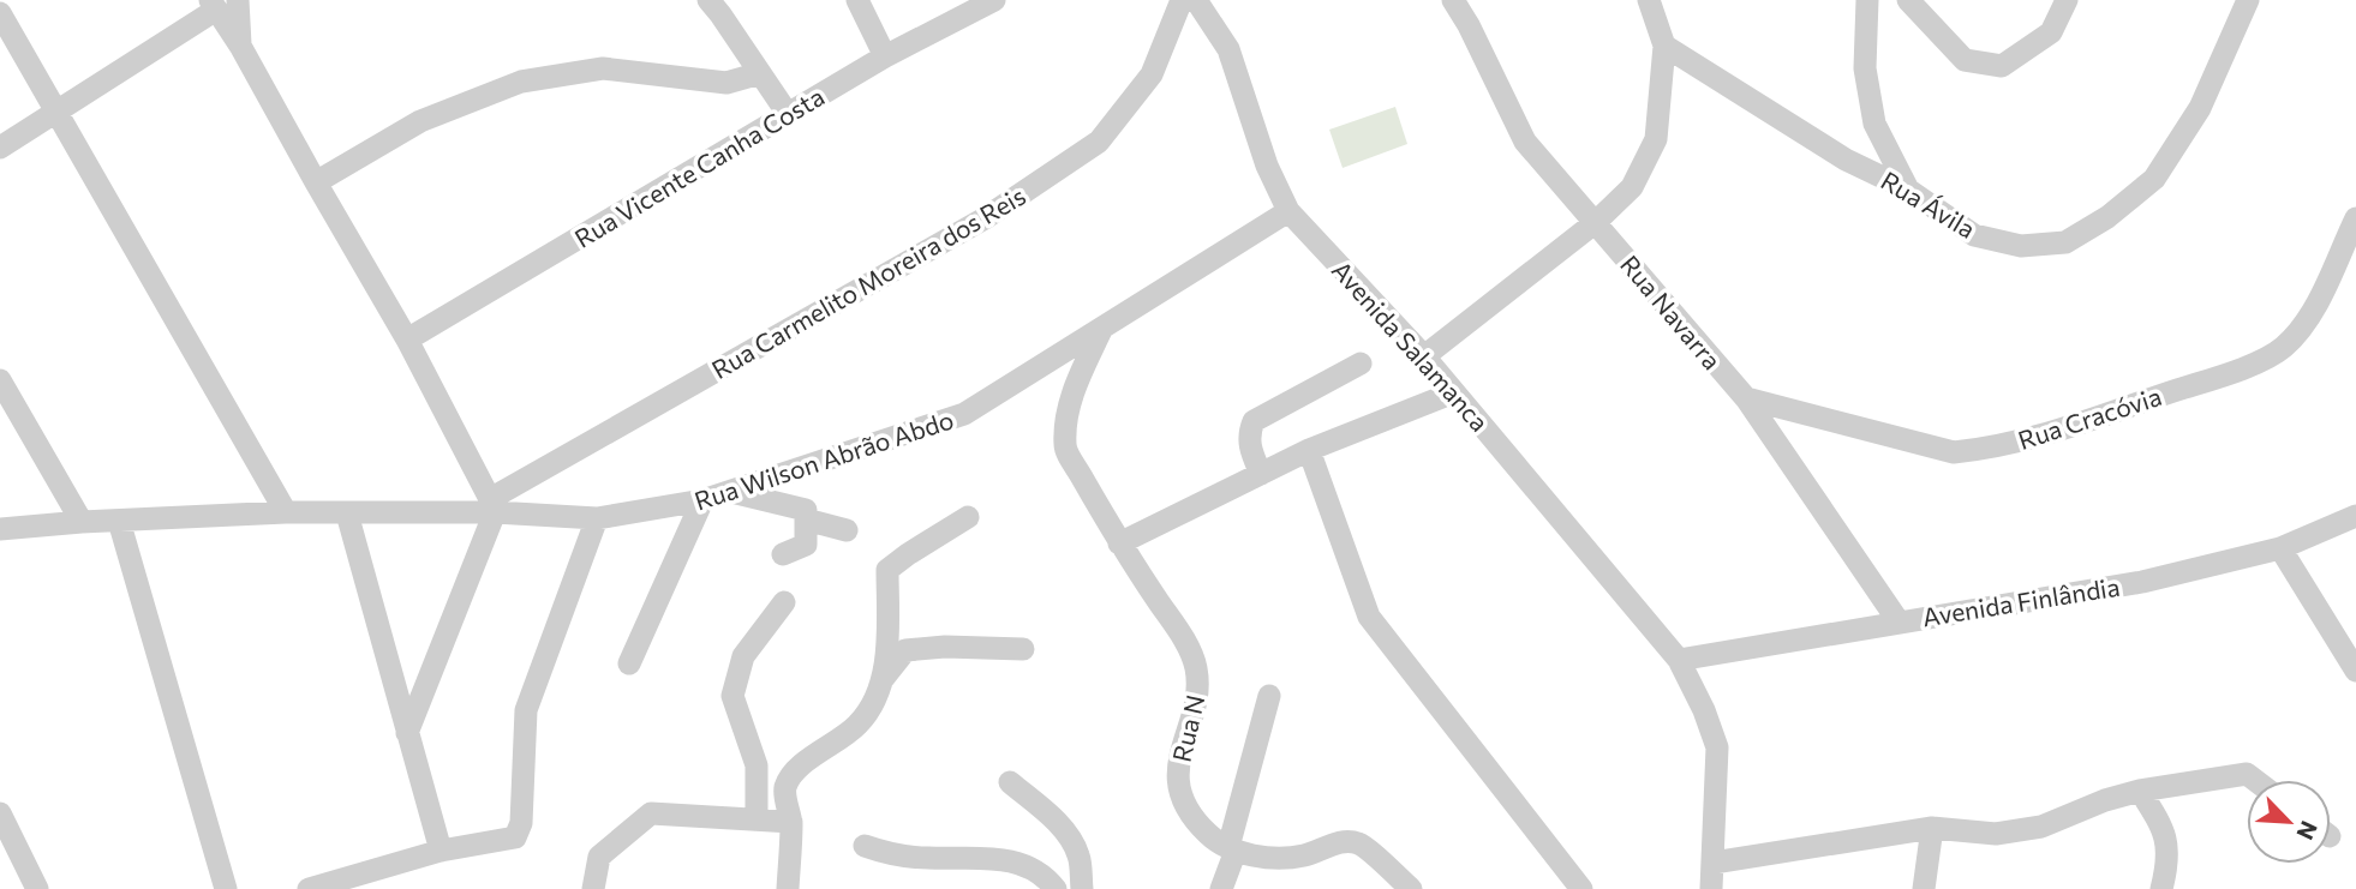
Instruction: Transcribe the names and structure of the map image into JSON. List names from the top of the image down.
{
  "streets": {
    "street": [
      "Rua Vicente Canha Costa",
      "Rua Ávila",
      "Rua Carmelito Moreira dos Reis",
      "Rua Navarra",
      "Avenida Salamanca",
      "Rua Cracóvia",
      "Rua Wilson Abrão Abdo",
      "Avenida Finlândia",
      "Rua N"
    ]
  },
  "crossings": [
    ["Rua Carmelito Moreira dos Reis", "Rua Wilson Abrão Abdo"],
    ["Rua Navarra", "Rua Cracóvia"],
    ["Rua Navarra", "Avenida Finlândia"],
    ["Avenida Salamanca", "Rua Wilson Abrão Abdo"],
    ["Avenida Salamanca", "Avenida Finlândia"],
    ["Rua Wilson Abrão Abdo", "Rua N"]
  ],
  "north": "bottom right"
}
